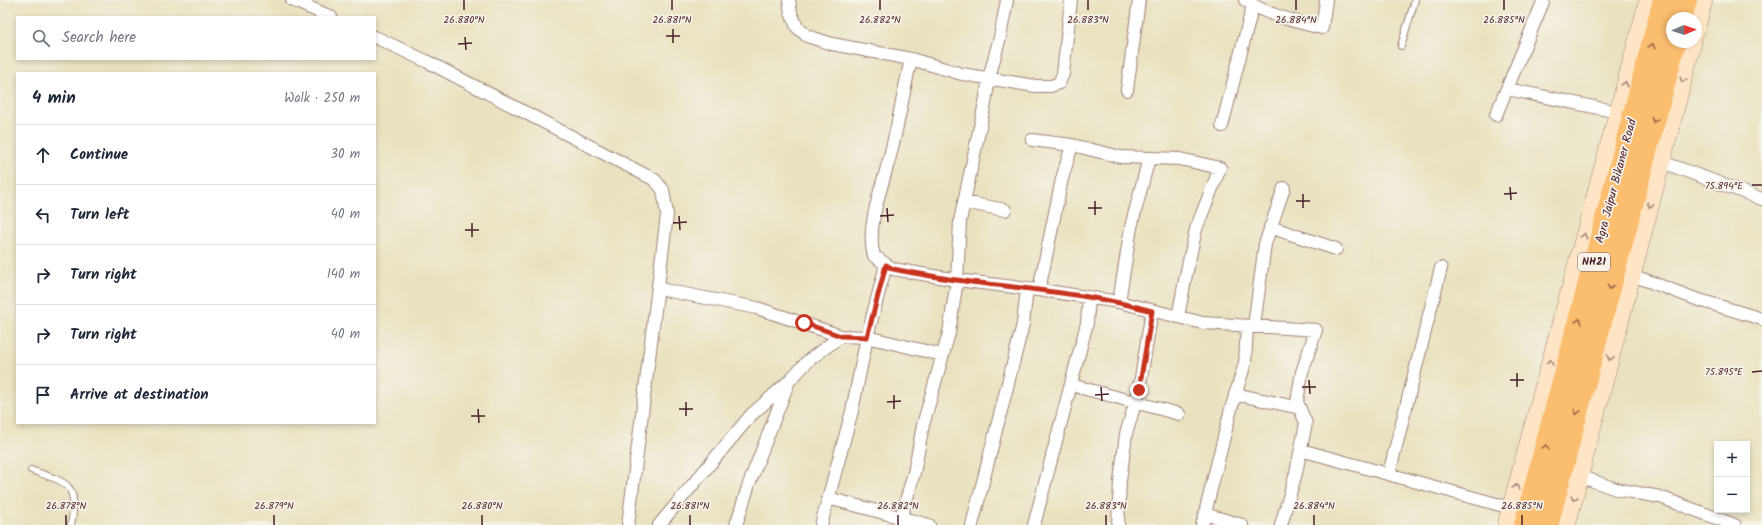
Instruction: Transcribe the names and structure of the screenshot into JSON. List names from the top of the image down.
{
  "streets": {
    "highway": ["Agra Jaipur Bikaner Road", "NH21"]
  },
  "north": "right",
  "page": {
    "search": "Search here",
    "heading": ["4 min", "Walk · 250 m"],
    "list": [
      ["Continue", "30 m"],
      ["Turn left", "40 m"],
      ["Turn right", "140 m"],
      ["Turn right", "40 m"],
      "Arrive at destination"
    ],
    "map_buttons": ["+", "−"]
  },
  "coordinates": [
    "26.880°N",
    "26.881°N",
    "26.882°N",
    "26.883°N",
    "26.884°N",
    "26.885°N",
    "75.894°E",
    "75.895°E",
    "26.878°N",
    "26.879°N"
  ]
}
